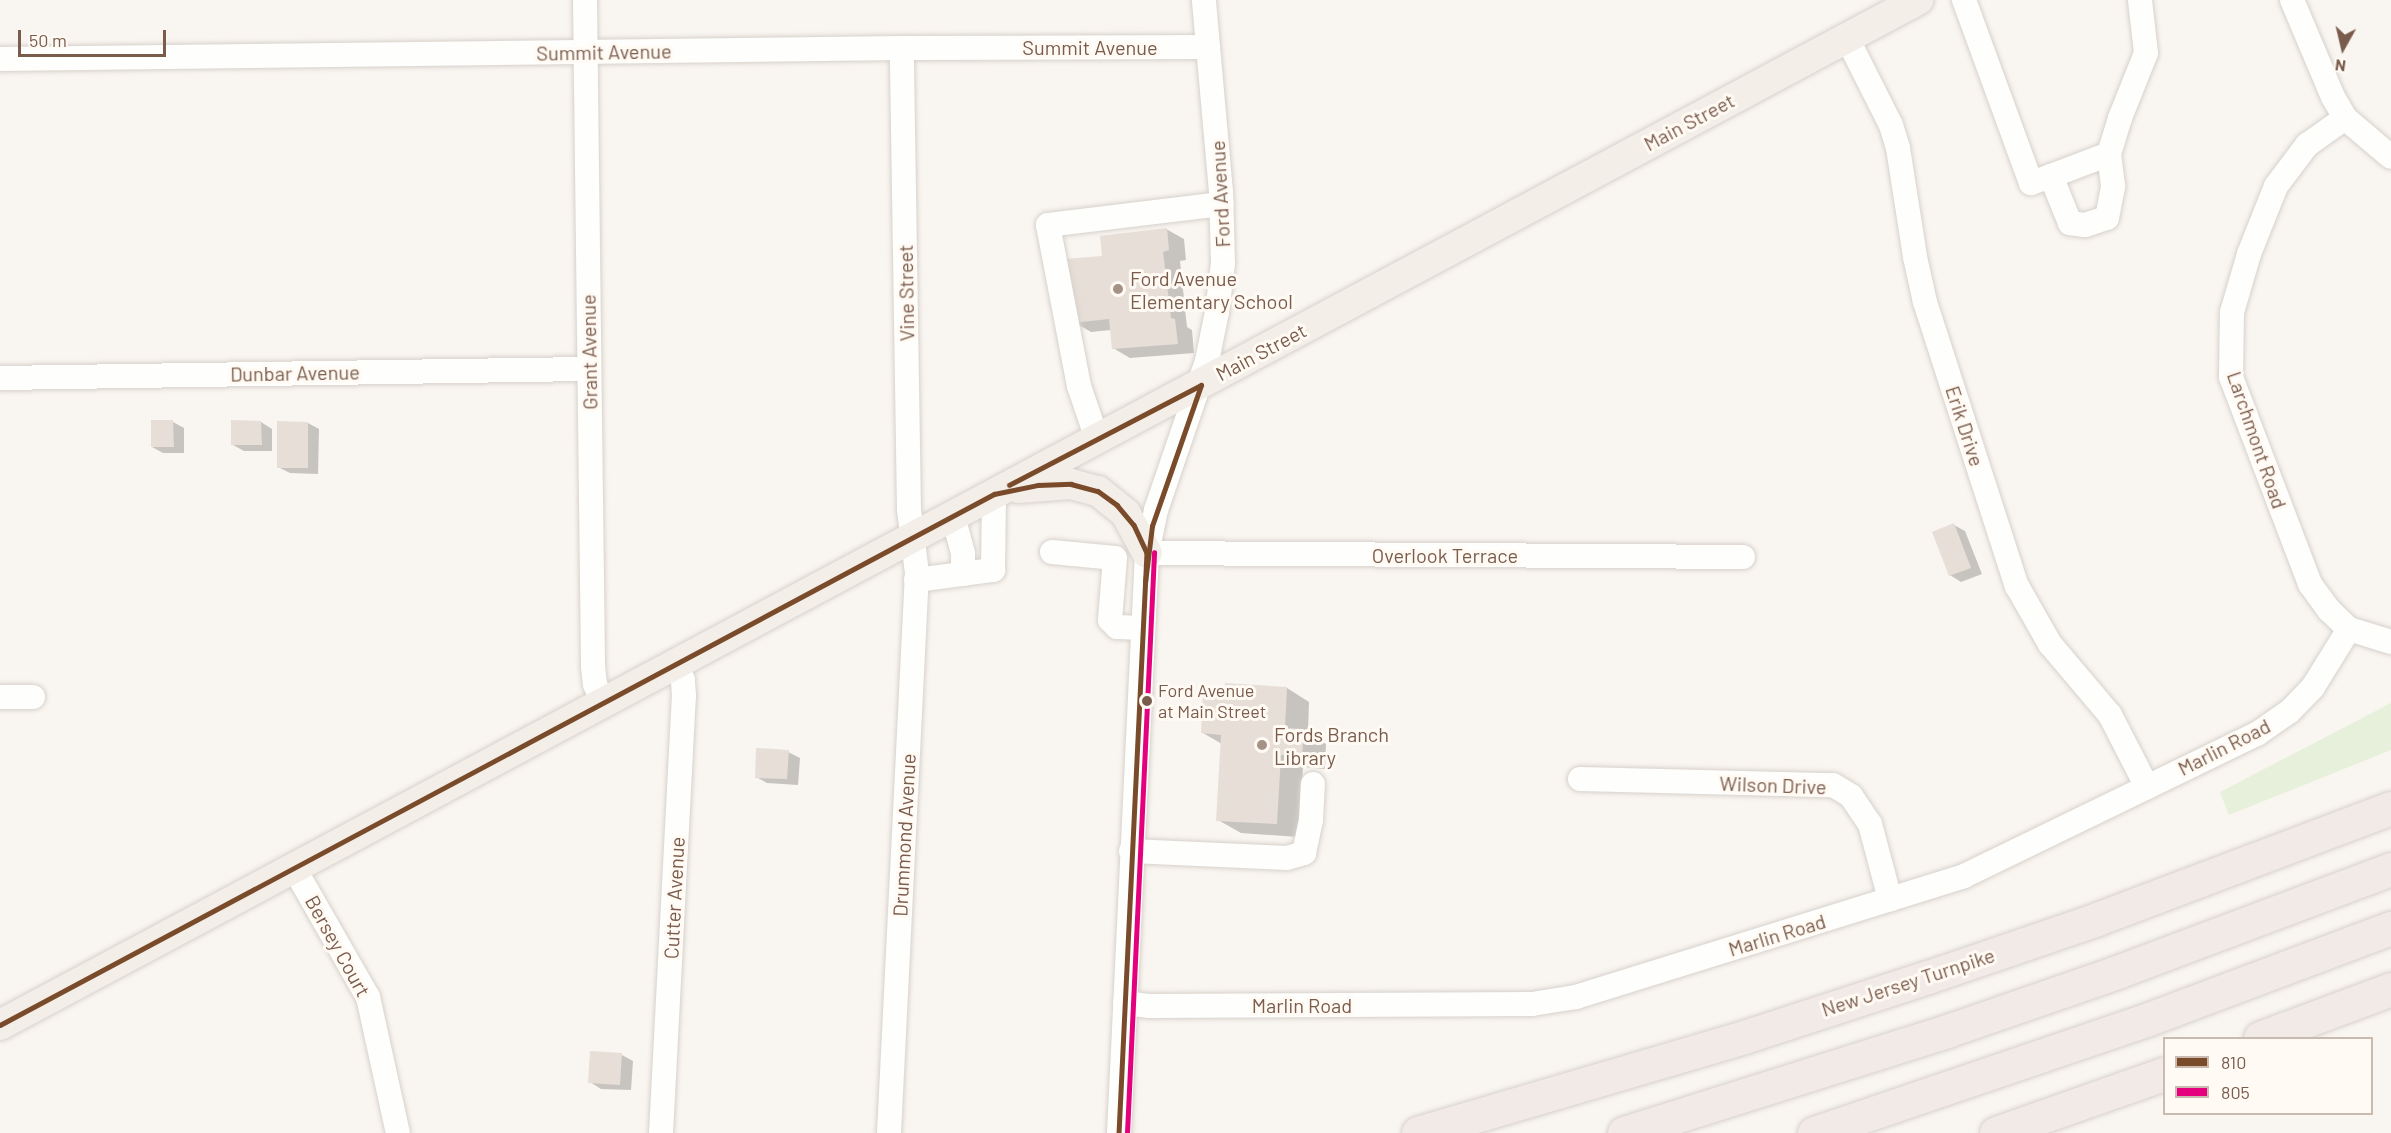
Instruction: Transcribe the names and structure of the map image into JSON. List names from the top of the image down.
{
  "streets": {
    "highway": ["New Jersey Turnpike"],
    "main road": ["Main Street"],
    "street": [
      "Summit Avenue",
      "Ford Avenue",
      "Vine Street",
      "Grant Avenue",
      "Dunbar Avenue",
      "Erik Drive",
      "Larchmont Road",
      "Overlook Terrace",
      "Marlin Road",
      "Wilson Drive",
      "Drummond Avenue",
      "Cutter Avenue",
      "Bersey Court"
    ]
  },
  "crossings": [
    ["Summit Avenue", "Ford Avenue"],
    ["Summit Avenue", "Vine Street"],
    ["Summit Avenue", "Grant Avenue"],
    ["Main Street", "Ford Avenue"],
    ["Main Street", "Vine Street"],
    ["Main Street", "Grant Avenue"],
    ["Main Street", "Erik Drive"],
    ["Main Street", "Drummond Avenue"],
    ["Main Street", "Cutter Avenue"],
    ["Main Street", "Bersey Court"],
    ["Ford Avenue", "Overlook Terrace"],
    ["Ford Avenue", "Marlin Road"],
    ["Vine Street", "Drummond Avenue"],
    ["Grant Avenue", "Dunbar Avenue"],
    ["Erik Drive", "Marlin Road"],
    ["Larchmont Road", "Marlin Road"],
    ["Marlin Road", "Wilson Drive"]
  ],
  "places": ["Ford Avenue Elementary School", "Ford Avenue at Main Street", "Fords Branch Library"],
  "lines": ["transit line 810", "transit line 805"],
  "legend": ["810", "805"],
  "scale_bar": "50 m",
  "north": "bottom"
}
